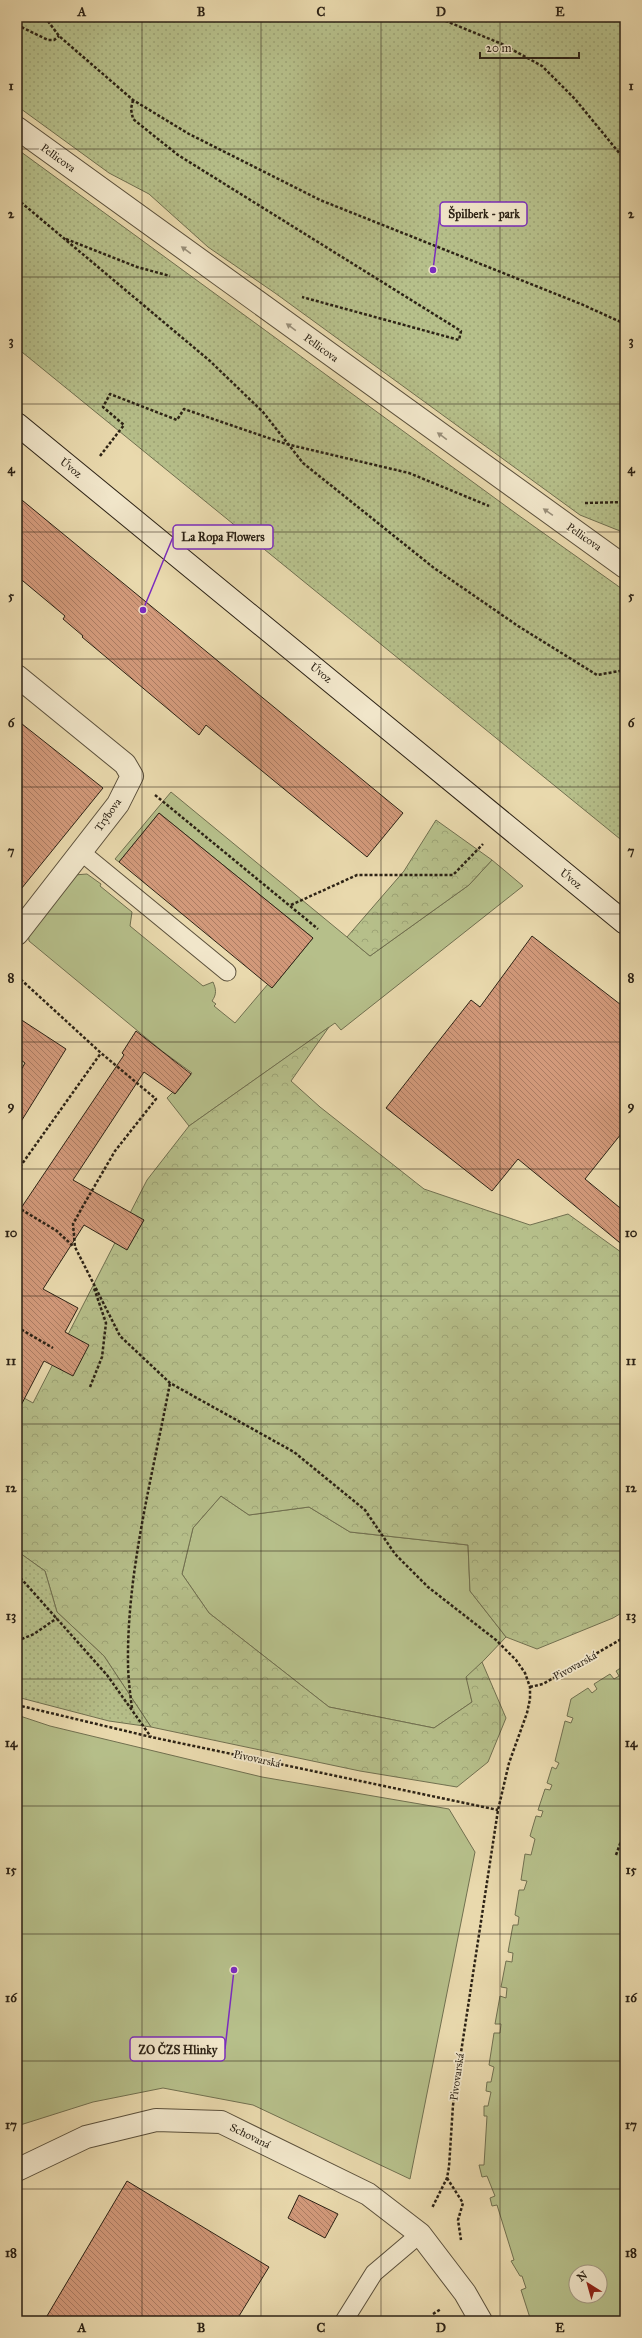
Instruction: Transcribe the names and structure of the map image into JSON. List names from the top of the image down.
{
  "streets": {
    "street": [
      "Pellicova",
      "Úvoz",
      "Trýbova",
      "Schovaná"
    ],
    "path": ["Pivovarská"]
  },
  "crossings": [
    ["Pivovarská", "Schovaná"]
  ],
  "one_way": ["Pellicova"],
  "places": ["Špilberk - park", "La Ropa Flowers", "ZO ČZS Hlinky"],
  "scale_bar": "20 m",
  "north": "top left",
  "grid": {
    "columns": [
      "A",
      "B",
      "C",
      "D",
      "E"
    ],
    "rows": [
      "1",
      "2",
      "3",
      "4",
      "5",
      "6",
      "7",
      "8",
      "9",
      "10",
      "11",
      "12",
      "13",
      "14",
      "15",
      "16",
      "17",
      "18"
    ]
  }
}
